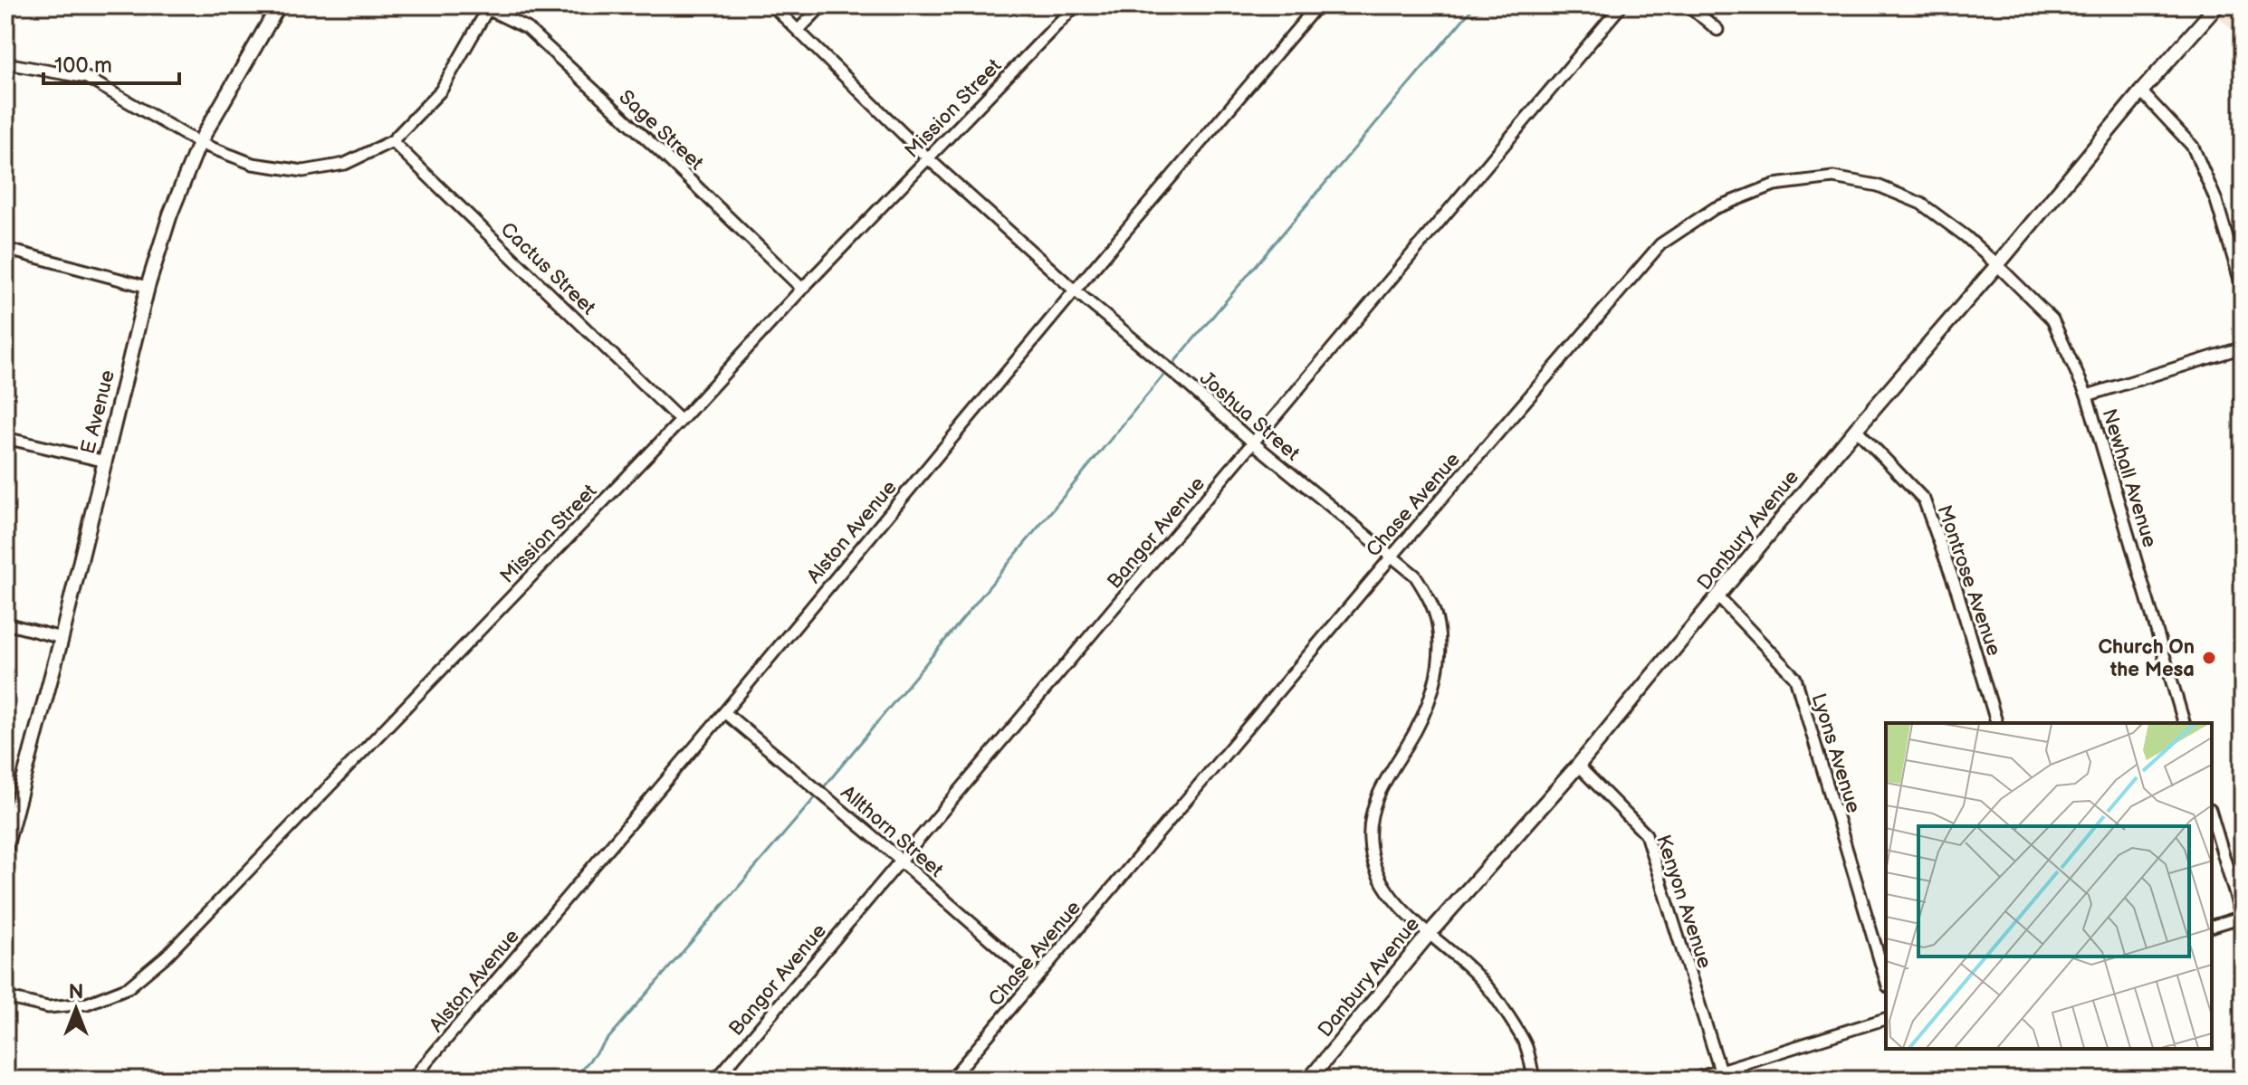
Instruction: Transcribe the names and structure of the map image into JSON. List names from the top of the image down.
{
  "streets": {
    "street": [
      "Mission Street",
      "Sage Street",
      "Cactus Street",
      "E Avenue",
      "Joshua Street",
      "Newhall Avenue",
      "Chase Avenue",
      "Danbury Avenue",
      "Alston Avenue",
      "Bangor Avenue",
      "Montrose Avenue",
      "Lyons Avenue",
      "Allthorn Street",
      "Kenyon Avenue"
    ]
  },
  "crossings": [
    ["Mission Street", "Sage Street"],
    ["Mission Street", "Cactus Street"],
    ["Mission Street", "Joshua Street"],
    ["Joshua Street", "Chase Avenue"],
    ["Joshua Street", "Danbury Avenue"],
    ["Joshua Street", "Alston Avenue"],
    ["Joshua Street", "Bangor Avenue"],
    ["Newhall Avenue", "Chase Avenue"],
    ["Newhall Avenue", "Danbury Avenue"],
    ["Chase Avenue", "Danbury Avenue"],
    ["Chase Avenue", "Allthorn Street"],
    ["Danbury Avenue", "Montrose Avenue"],
    ["Danbury Avenue", "Lyons Avenue"],
    ["Danbury Avenue", "Kenyon Avenue"],
    ["Alston Avenue", "Allthorn Street"],
    ["Bangor Avenue", "Allthorn Street"]
  ],
  "places": ["Church On the Mesa"],
  "scale_bar": "100 m",
  "north": "top"
}
